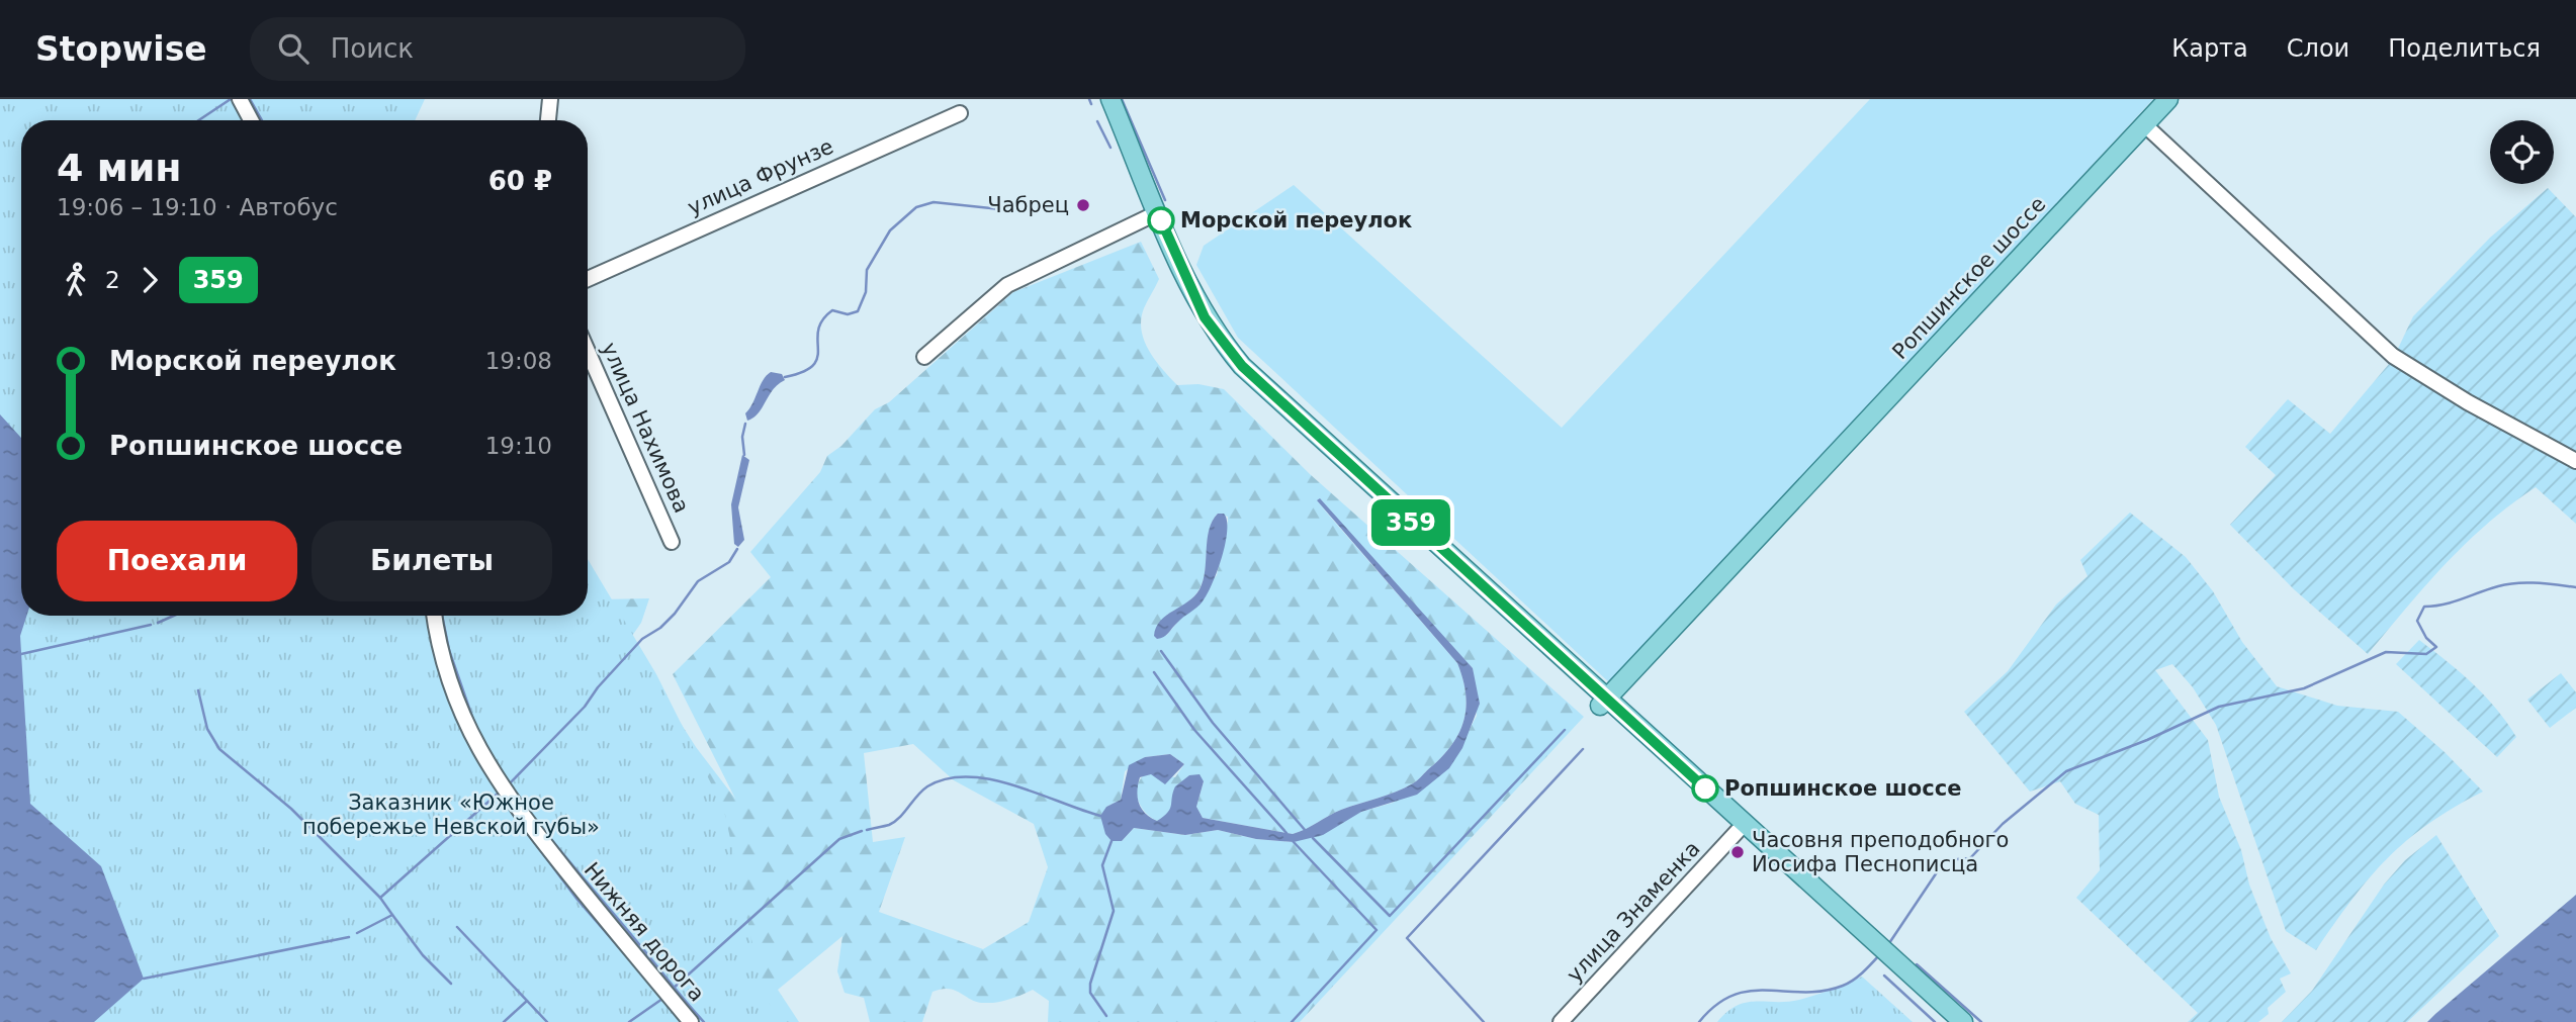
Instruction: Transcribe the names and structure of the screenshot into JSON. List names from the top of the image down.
{
  "streets": {
    "main road": ["Ропшинское шоссе"],
    "street": [
      "улица Фрунзе",
      "улица Нахимова",
      "улица Знаменка",
      "Нижняя дорога"
    ]
  },
  "parks": ["Заказник «Южное побережье Невской губы»"],
  "places": [
    "Чабрец",
    "Морской переулок",
    "Ропшинское шоссе",
    "Часовня преподобного Иосифа Песнописца"
  ],
  "lines": ["bus line 359"],
  "page": {
    "header": "Stopwise",
    "search": "Поиск",
    "nav": ["Карта", "Слои", "Поделиться"],
    "on_map": "359",
    "heading": ["4 мин", "19:06 – 19:10 · Автобус", "60 ₽"],
    "legs": ["2", "359"],
    "list": [
      {
        "name": "Морской переулок",
        "value": "19:08"
      },
      {
        "name": "Ропшинское шоссе",
        "value": "19:10"
      }
    ],
    "buttons": ["Поехали", "Билеты"]
  }
}
